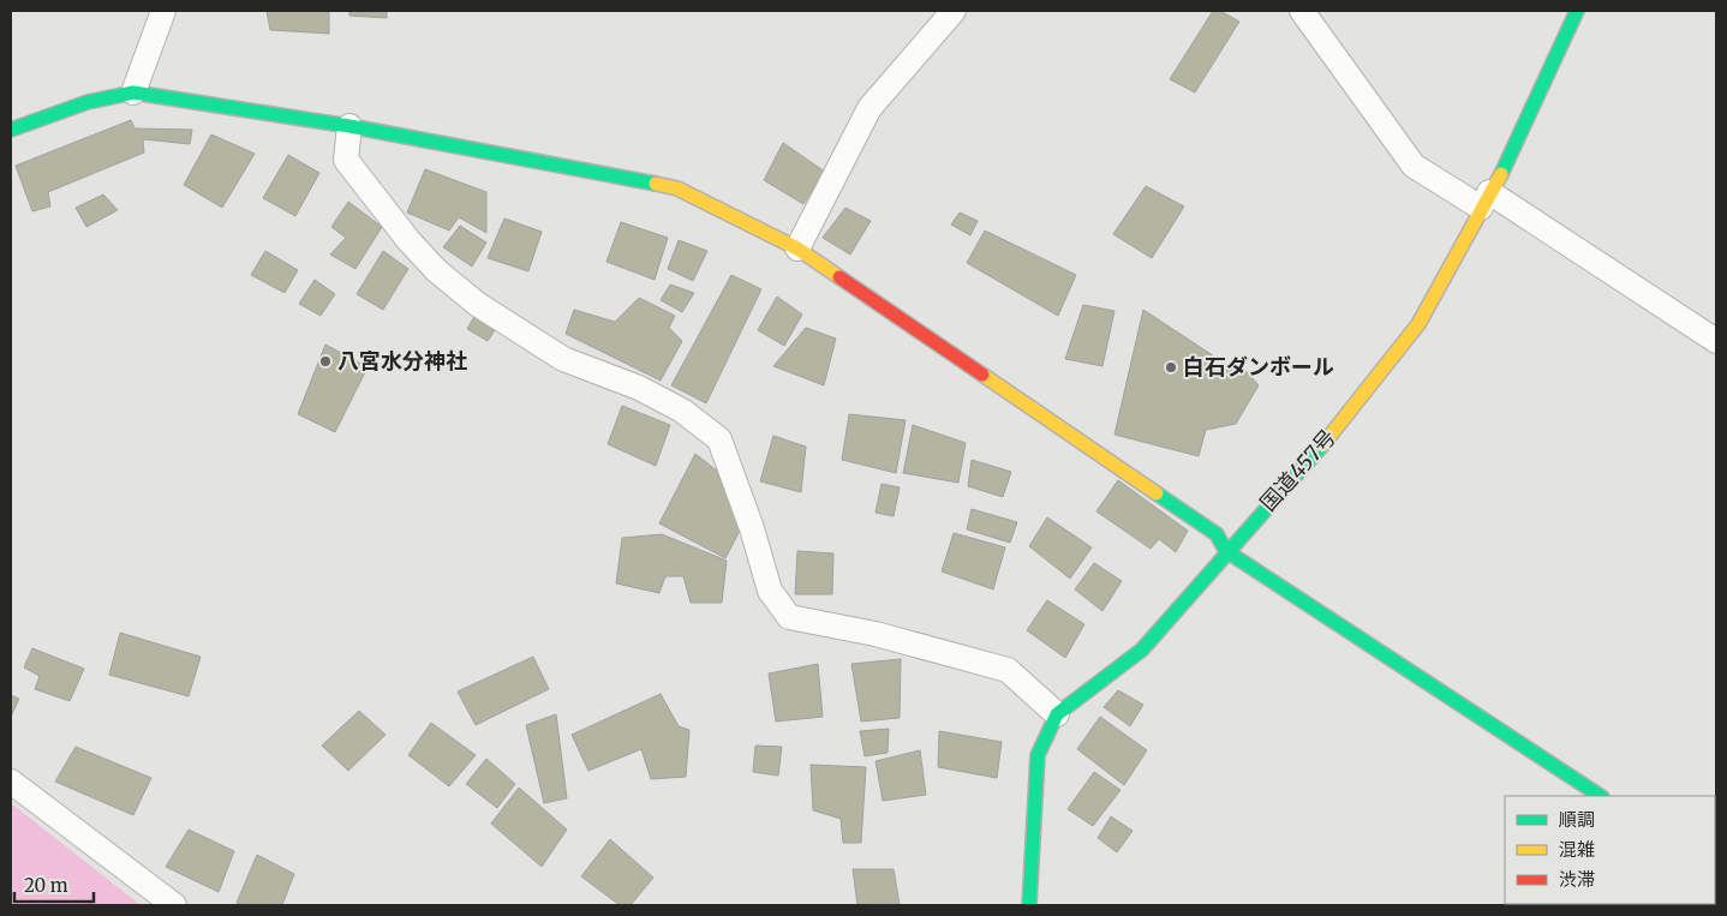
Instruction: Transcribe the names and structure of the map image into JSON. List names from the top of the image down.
{
  "streets": {
    "main road": ["国道457号"]
  },
  "places": ["八宮水分神社", "白石ダンボール"],
  "legend": ["順調", "混雑", "渋滞"],
  "scale_bar": "20 m"
}
